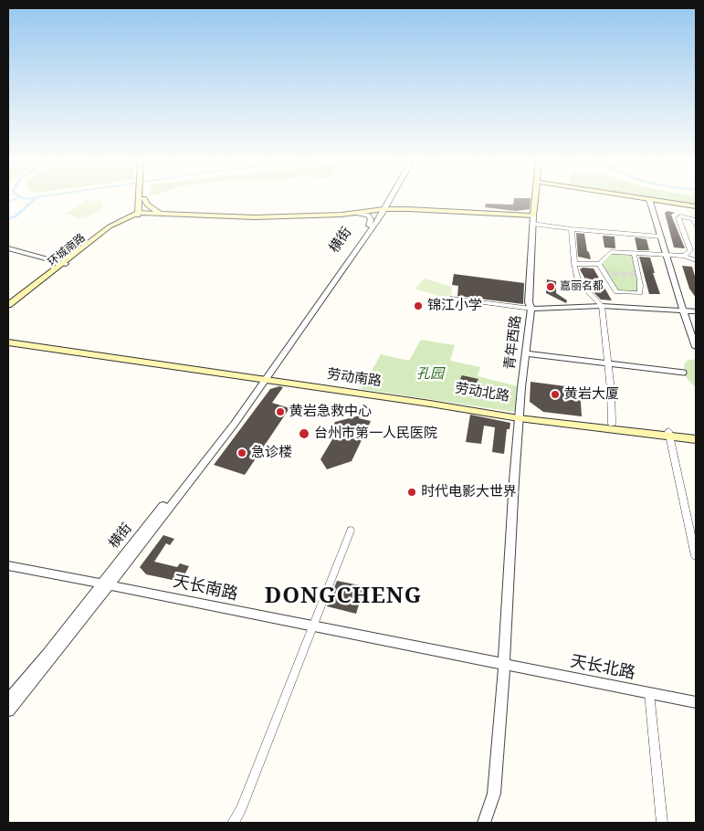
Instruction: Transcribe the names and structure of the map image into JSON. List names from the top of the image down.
{
  "streets": {
    "main road": ["环城南路", "劳动北路"],
    "street": [
      "横街",
      "青年西路",
      "天长南路",
      "天长北路"
    ]
  },
  "crossings": [
    ["横街", "劳动北路"],
    ["横街", "天长南路"],
    ["青年西路", "劳动北路"],
    ["青年西路", "天长南路"],
    ["青年西路", "天长北路"],
    ["天长南路", "天长北路"]
  ],
  "districts": ["DONGCHENG"],
  "parks": ["孔园"],
  "places": [
    "嘉丽名都",
    "锦江小学",
    "黄岩大厦",
    "黄岩急救中心",
    "台州市第一人民医院",
    "急诊楼",
    "时代电影大世界"
  ]
}
